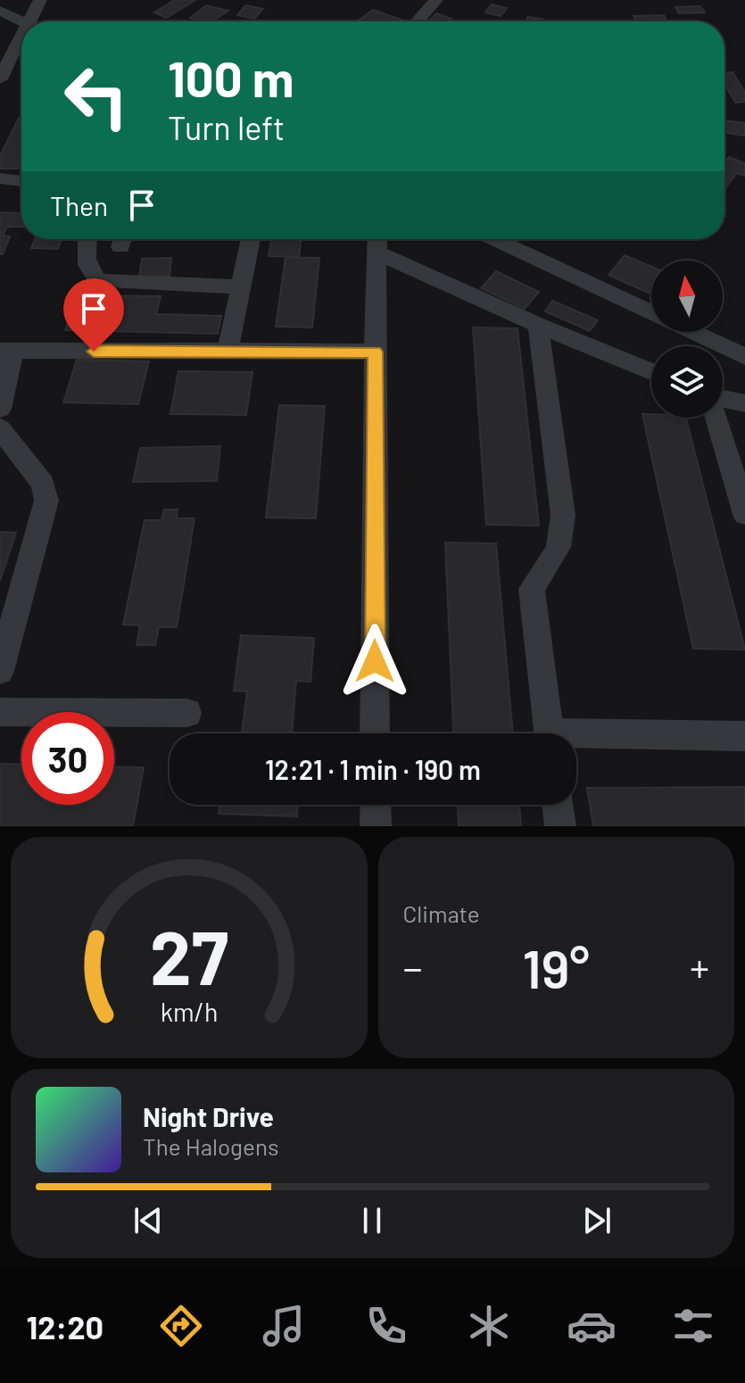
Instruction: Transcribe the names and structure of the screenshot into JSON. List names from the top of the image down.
{
  "north": "top",
  "page": {
    "turn": ["100 m", "Turn left"],
    "then": "Then",
    "limit": "30",
    "trip": "12:21 · 1 min · 190 m",
    "tile": "Climate",
    "heat": ["−", "19°", "+"],
    "song": ["Night Drive", "The Halogens"],
    "tabs": "12:20",
    "gauge": ["27", "km/h"]
  }
}
